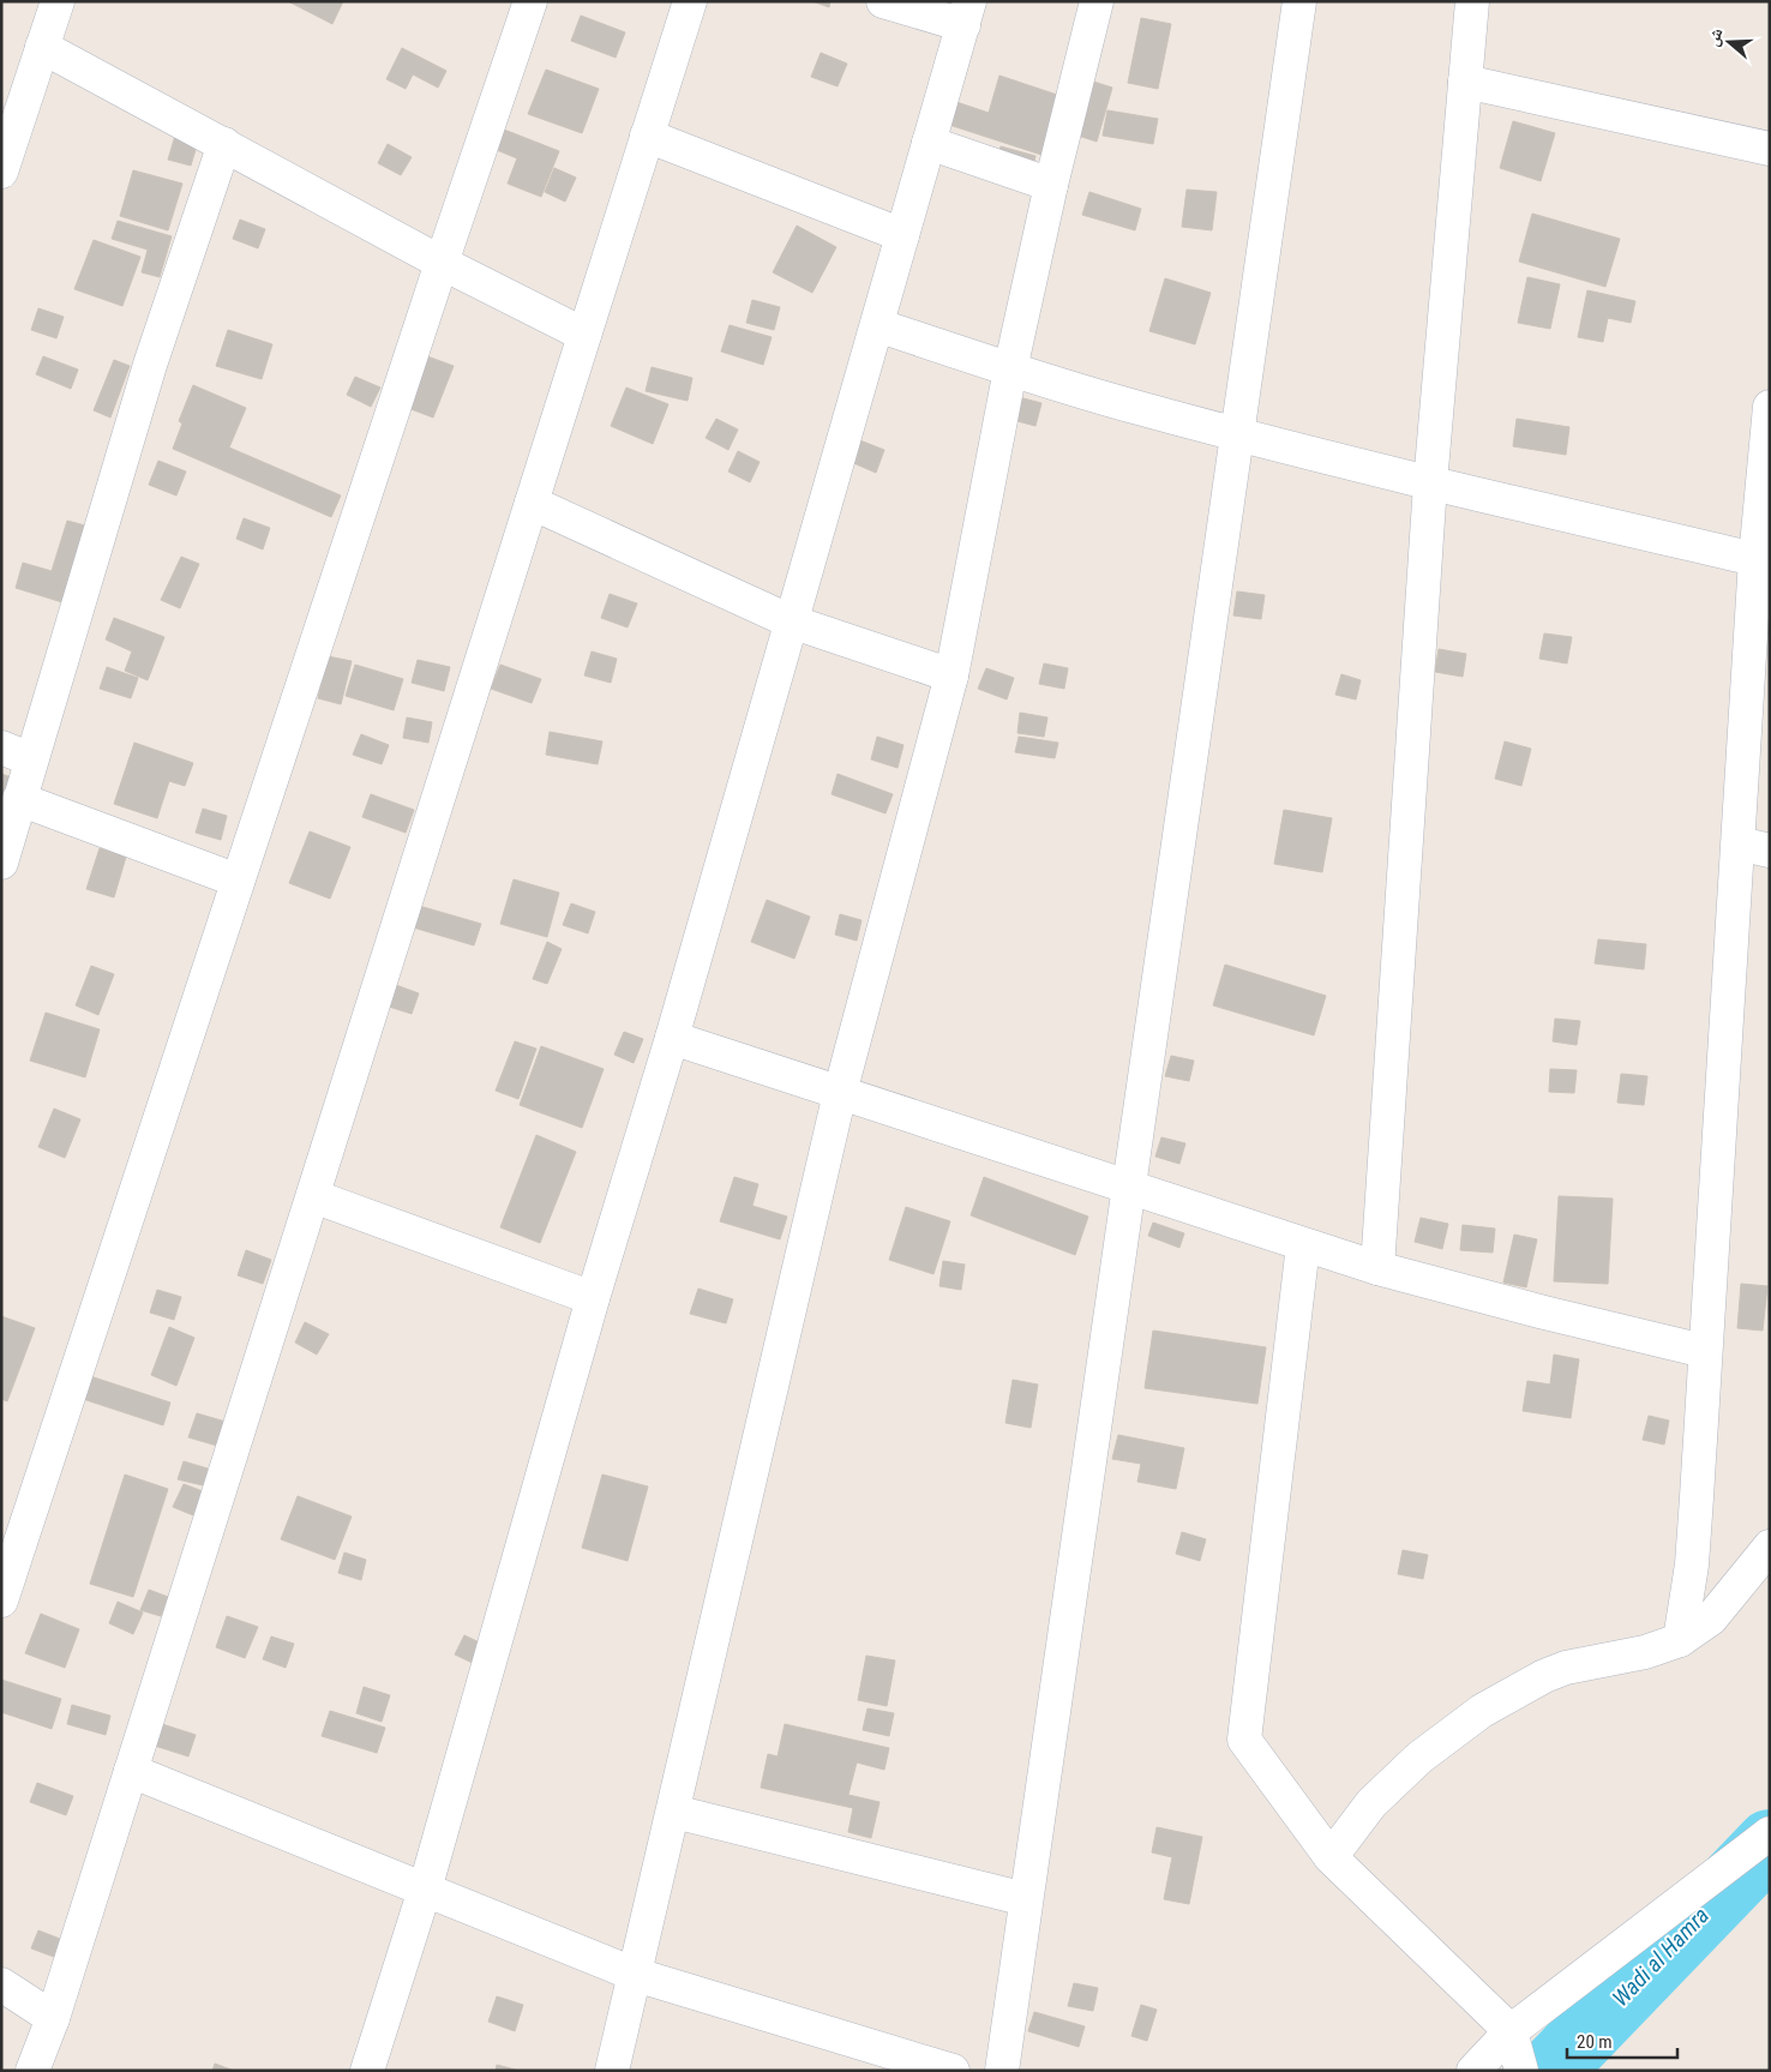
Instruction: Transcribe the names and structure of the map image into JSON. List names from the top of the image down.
{
  "water": ["Wadi al Hamra"],
  "scale_bar": "20 m",
  "north": "left"
}
